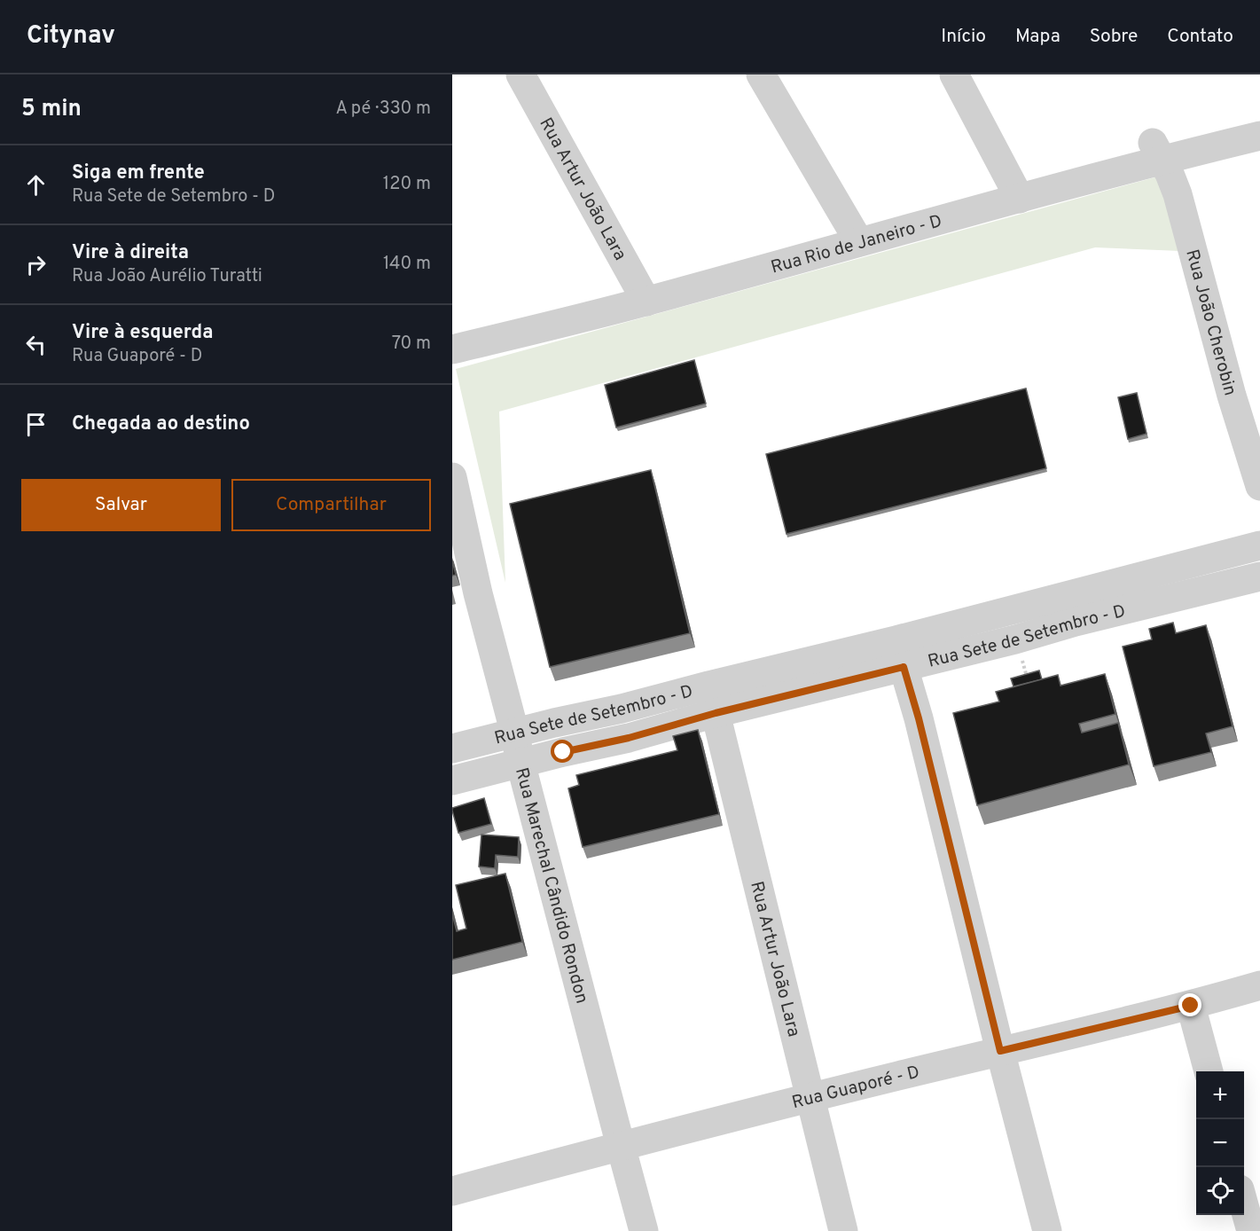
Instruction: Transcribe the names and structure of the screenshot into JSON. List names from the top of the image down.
{
  "streets": {
    "street": [
      "Rua Artur João Lara",
      "Rua Rio de Janeiro - D",
      "Rua João Cherobin",
      "Rua Sete de Setembro - D",
      "Rua Marechal Cândido Rondon",
      "Rua Guaporé - D"
    ]
  },
  "crossings": [
    ["Rua Artur João Lara", "Rua Rio de Janeiro - D"],
    ["Rua Artur João Lara", "Rua Sete de Setembro - D"],
    ["Rua Artur João Lara", "Rua Guaporé - D"],
    ["Rua Rio de Janeiro - D", "Rua João Cherobin"],
    ["Rua Sete de Setembro - D", "Rua Marechal Cândido Rondon"],
    ["Rua Marechal Cândido Rondon", "Rua Guaporé - D"]
  ],
  "page": {
    "header": "Citynav",
    "nav": [
      "Início",
      "Mapa",
      "Sobre",
      "Contato"
    ],
    "heading": ["5 min", "A pé · 330 m"],
    "list": [
      ["Siga em frente", "Rua Sete de Setembro - D", "120 m"],
      ["Vire à direita", "Rua João Aurélio Turatti", "140 m"],
      ["Vire à esquerda", "Rua Guaporé - D", "70 m"],
      "Chegada ao destino"
    ],
    "buttons": ["Salvar", "Compartilhar"],
    "map_buttons": ["+", "−"]
  }
}
